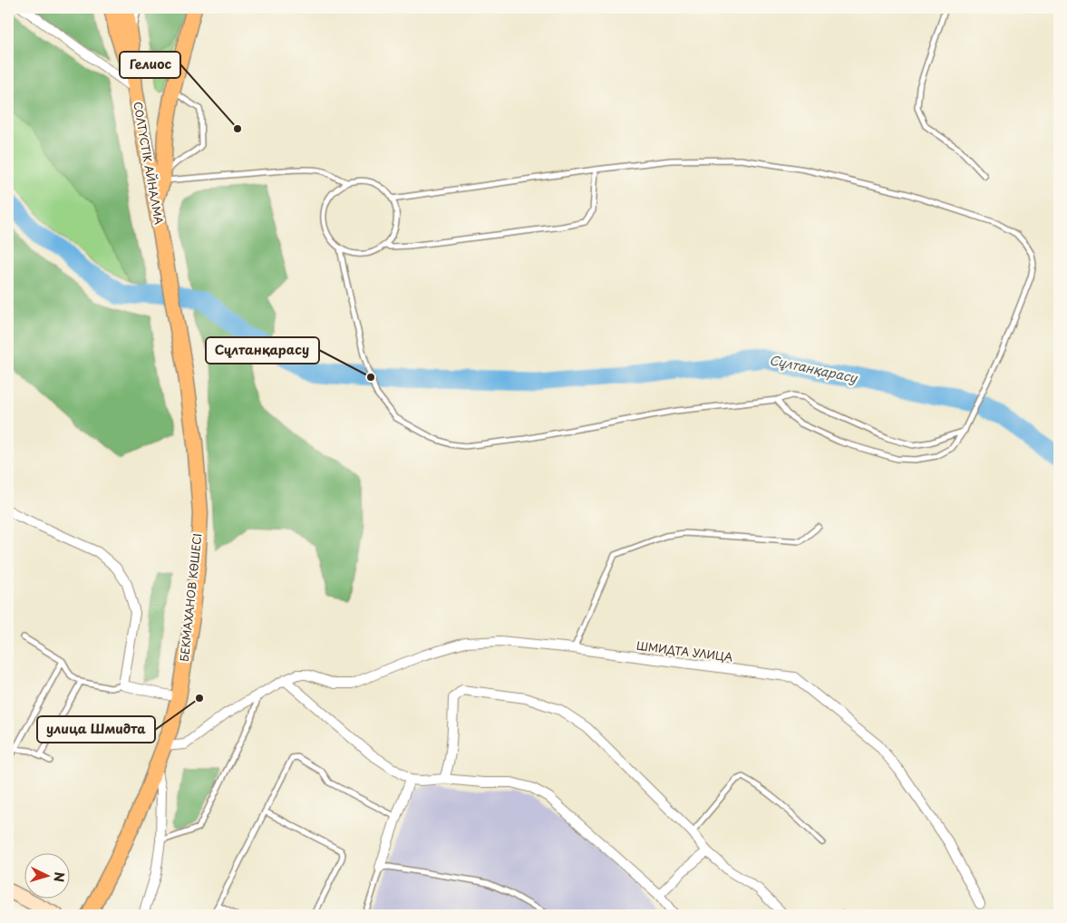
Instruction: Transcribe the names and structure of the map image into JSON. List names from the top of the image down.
{
  "streets": {
    "main road": ["СОЛТҮСТІК АЙНАЛМА", "БЕКМАХАНОВ КӨШЕСІ"],
    "street": ["ШМИДТА УЛИЦА"]
  },
  "crossings": [
    ["СОЛТҮСТІК АЙНАЛМА", "БЕКМАХАНОВ КӨШЕСІ"],
    ["БЕКМАХАНОВ КӨШЕСІ", "ШМИДТА УЛИЦА"]
  ],
  "water": ["Сұлтанқарасу"],
  "places": ["Гелиос", "Сұлтанқарасу", "улица Шмидта"],
  "north": "right"
}
